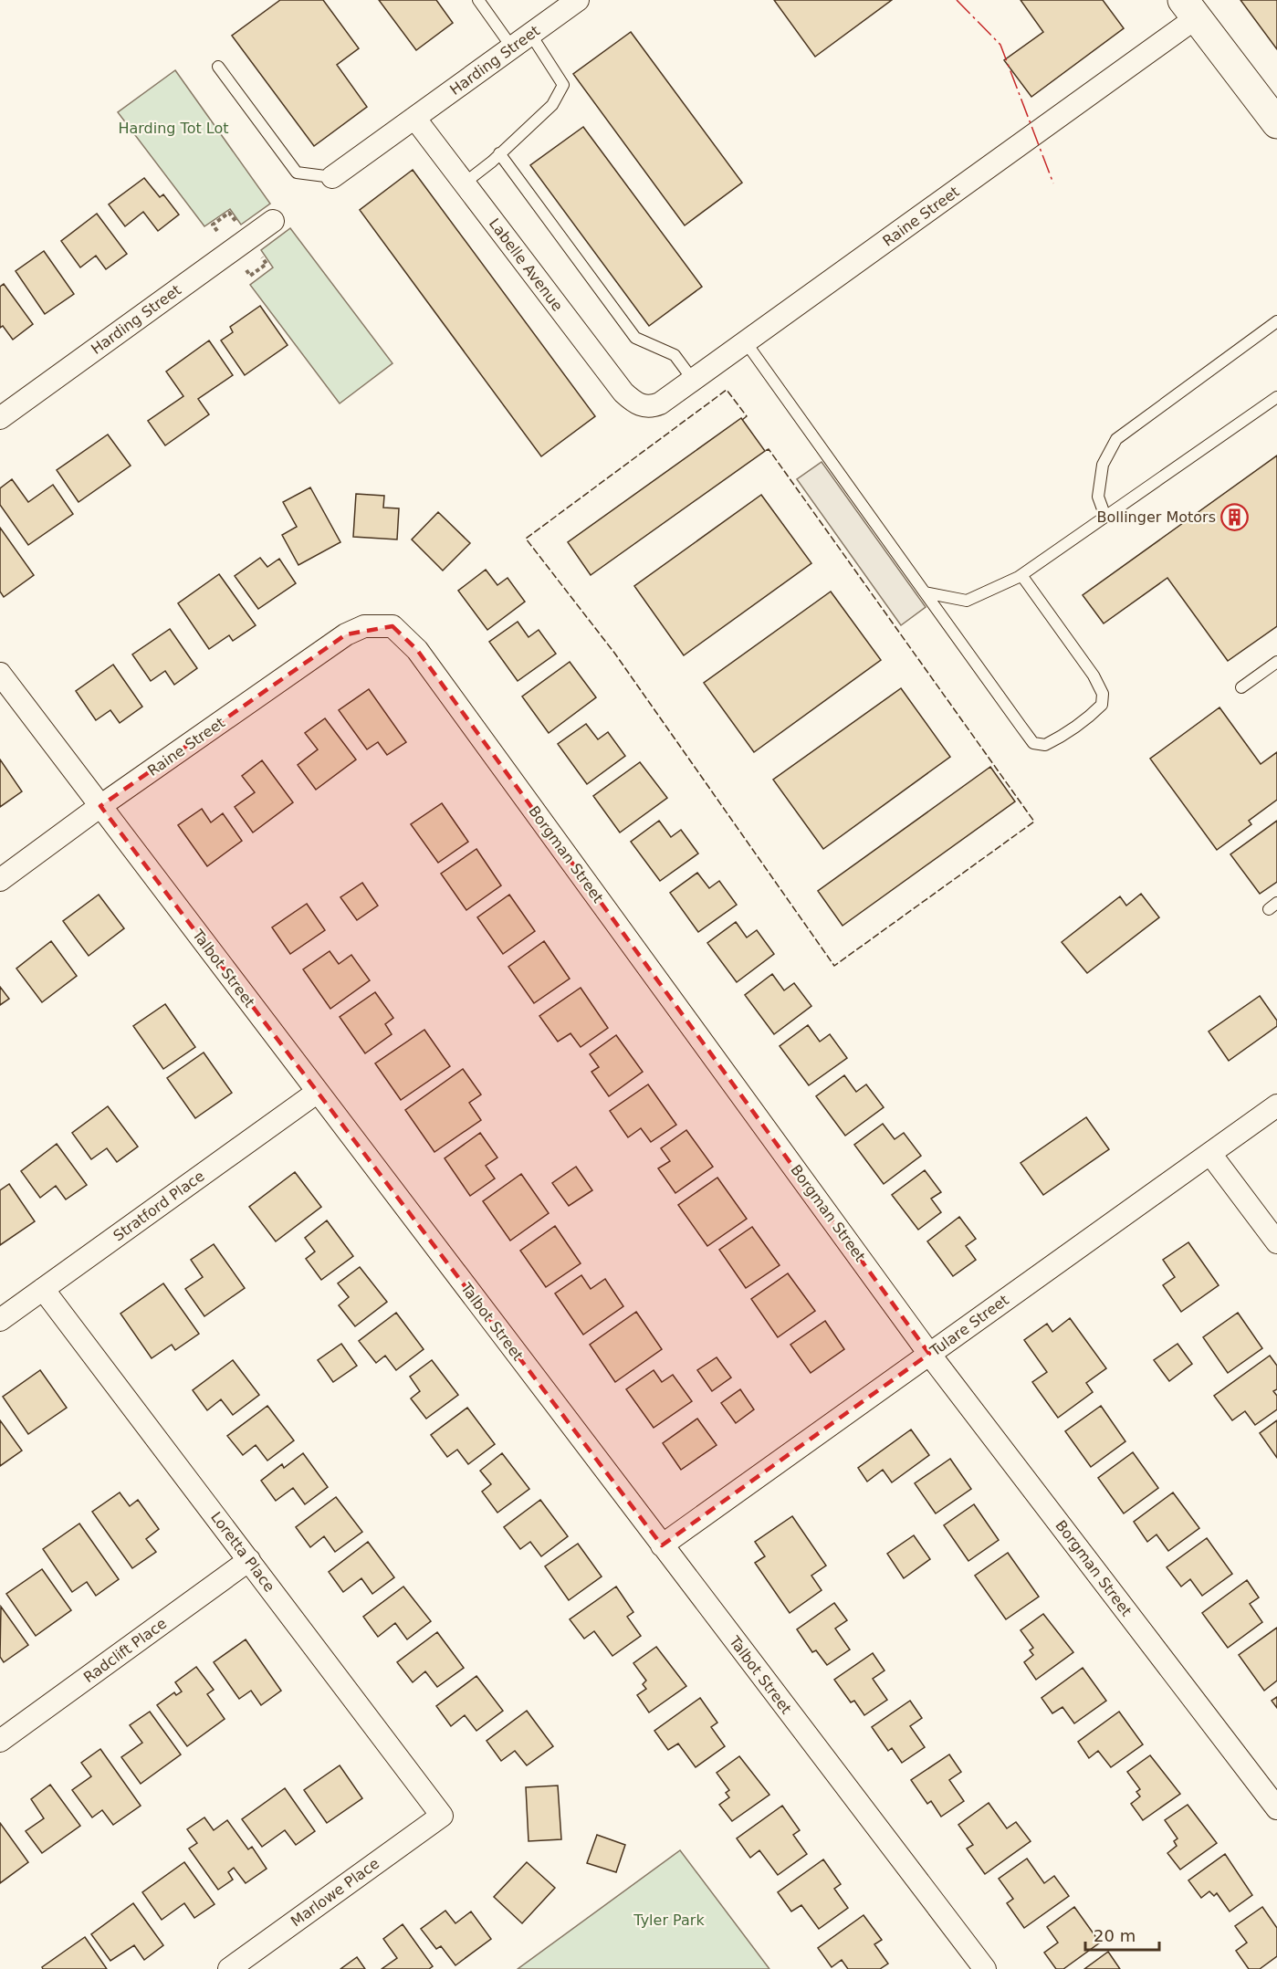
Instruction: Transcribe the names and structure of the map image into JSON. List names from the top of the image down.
{
  "streets": {
    "street": [
      "Harding Street",
      "Raine Street",
      "Labelle Avenue",
      "Borgman Street",
      "Talbot Street",
      "Stratford Place",
      "Tulare Street",
      "Loretta Place",
      "Radclift Place",
      "Marlowe Place"
    ]
  },
  "crossings": [
    ["Harding Street", "Labelle Avenue"],
    ["Raine Street", "Labelle Avenue"],
    ["Raine Street", "Borgman Street"],
    ["Raine Street", "Talbot Street"],
    ["Borgman Street", "Tulare Street"],
    ["Talbot Street", "Stratford Place"],
    ["Talbot Street", "Tulare Street"],
    ["Stratford Place", "Loretta Place"],
    ["Loretta Place", "Radclift Place"],
    ["Loretta Place", "Marlowe Place"]
  ],
  "parks": ["Harding Tot Lot", "Tyler Park"],
  "places": {
    "building": ["Bollinger Motors"]
  },
  "scale_bar": "20 m"
}
